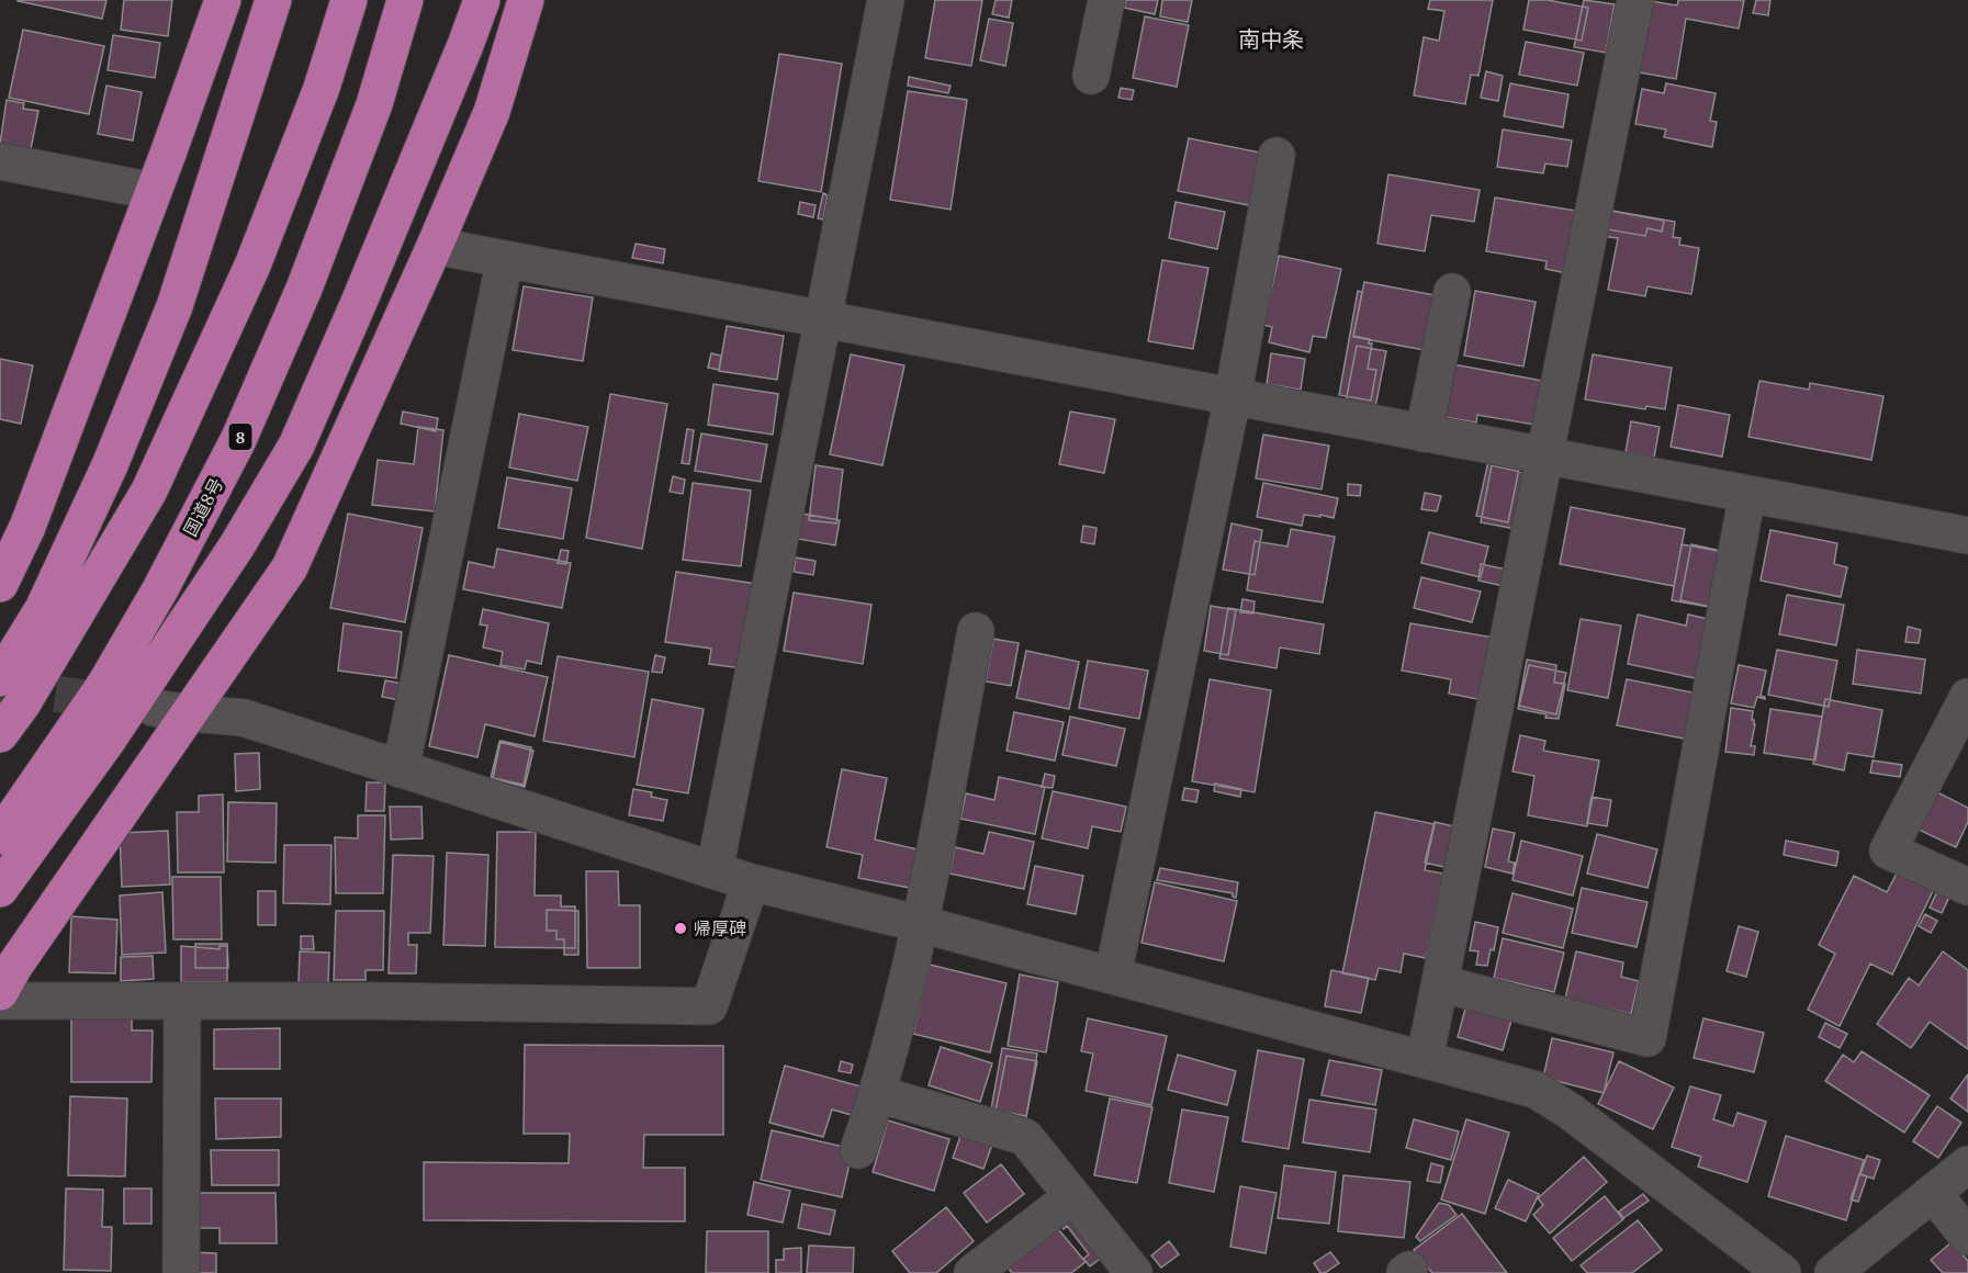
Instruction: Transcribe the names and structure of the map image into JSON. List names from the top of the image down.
{
  "streets": {
    "highway": ["8", "国道8号"]
  },
  "districts": ["南中条"],
  "places": ["帰厚碑"]
}
